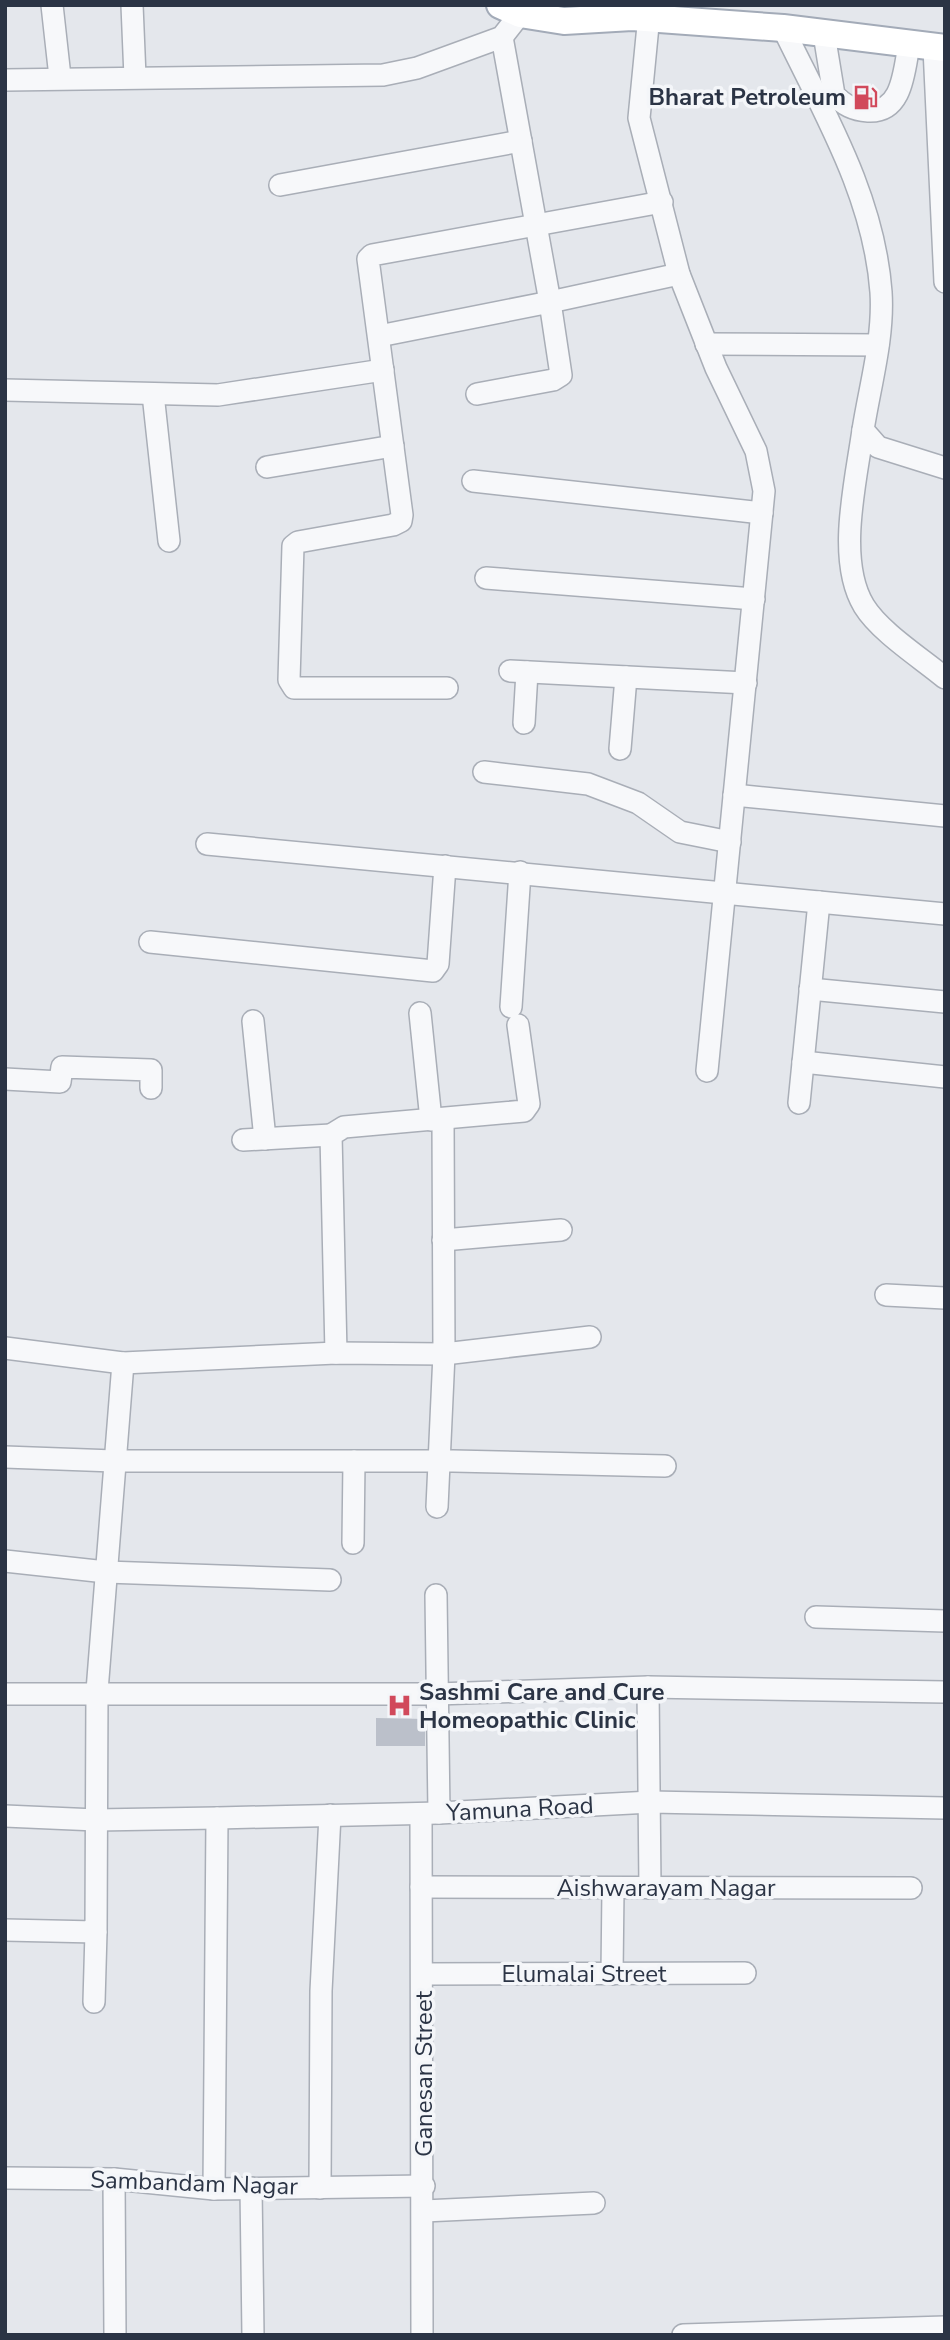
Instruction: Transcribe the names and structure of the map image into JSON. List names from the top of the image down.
{
  "streets": {
    "street": [
      "Yamuna Road",
      "Aishwarayam Nagar",
      "Elumalai Street",
      "Ganesan Street",
      "Sambandam Nagar"
    ]
  },
  "crossings": [
    ["Yamuna Road", "Ganesan Street"],
    ["Aishwarayam Nagar", "Ganesan Street"],
    ["Elumalai Street", "Ganesan Street"],
    ["Ganesan Street", "Sambandam Nagar"]
  ],
  "places": {
    "fuel station": ["Bharat Petroleum"],
    "hospital": ["Sashmi Care and Cure Homeopathic Clinic"]
  }
}
